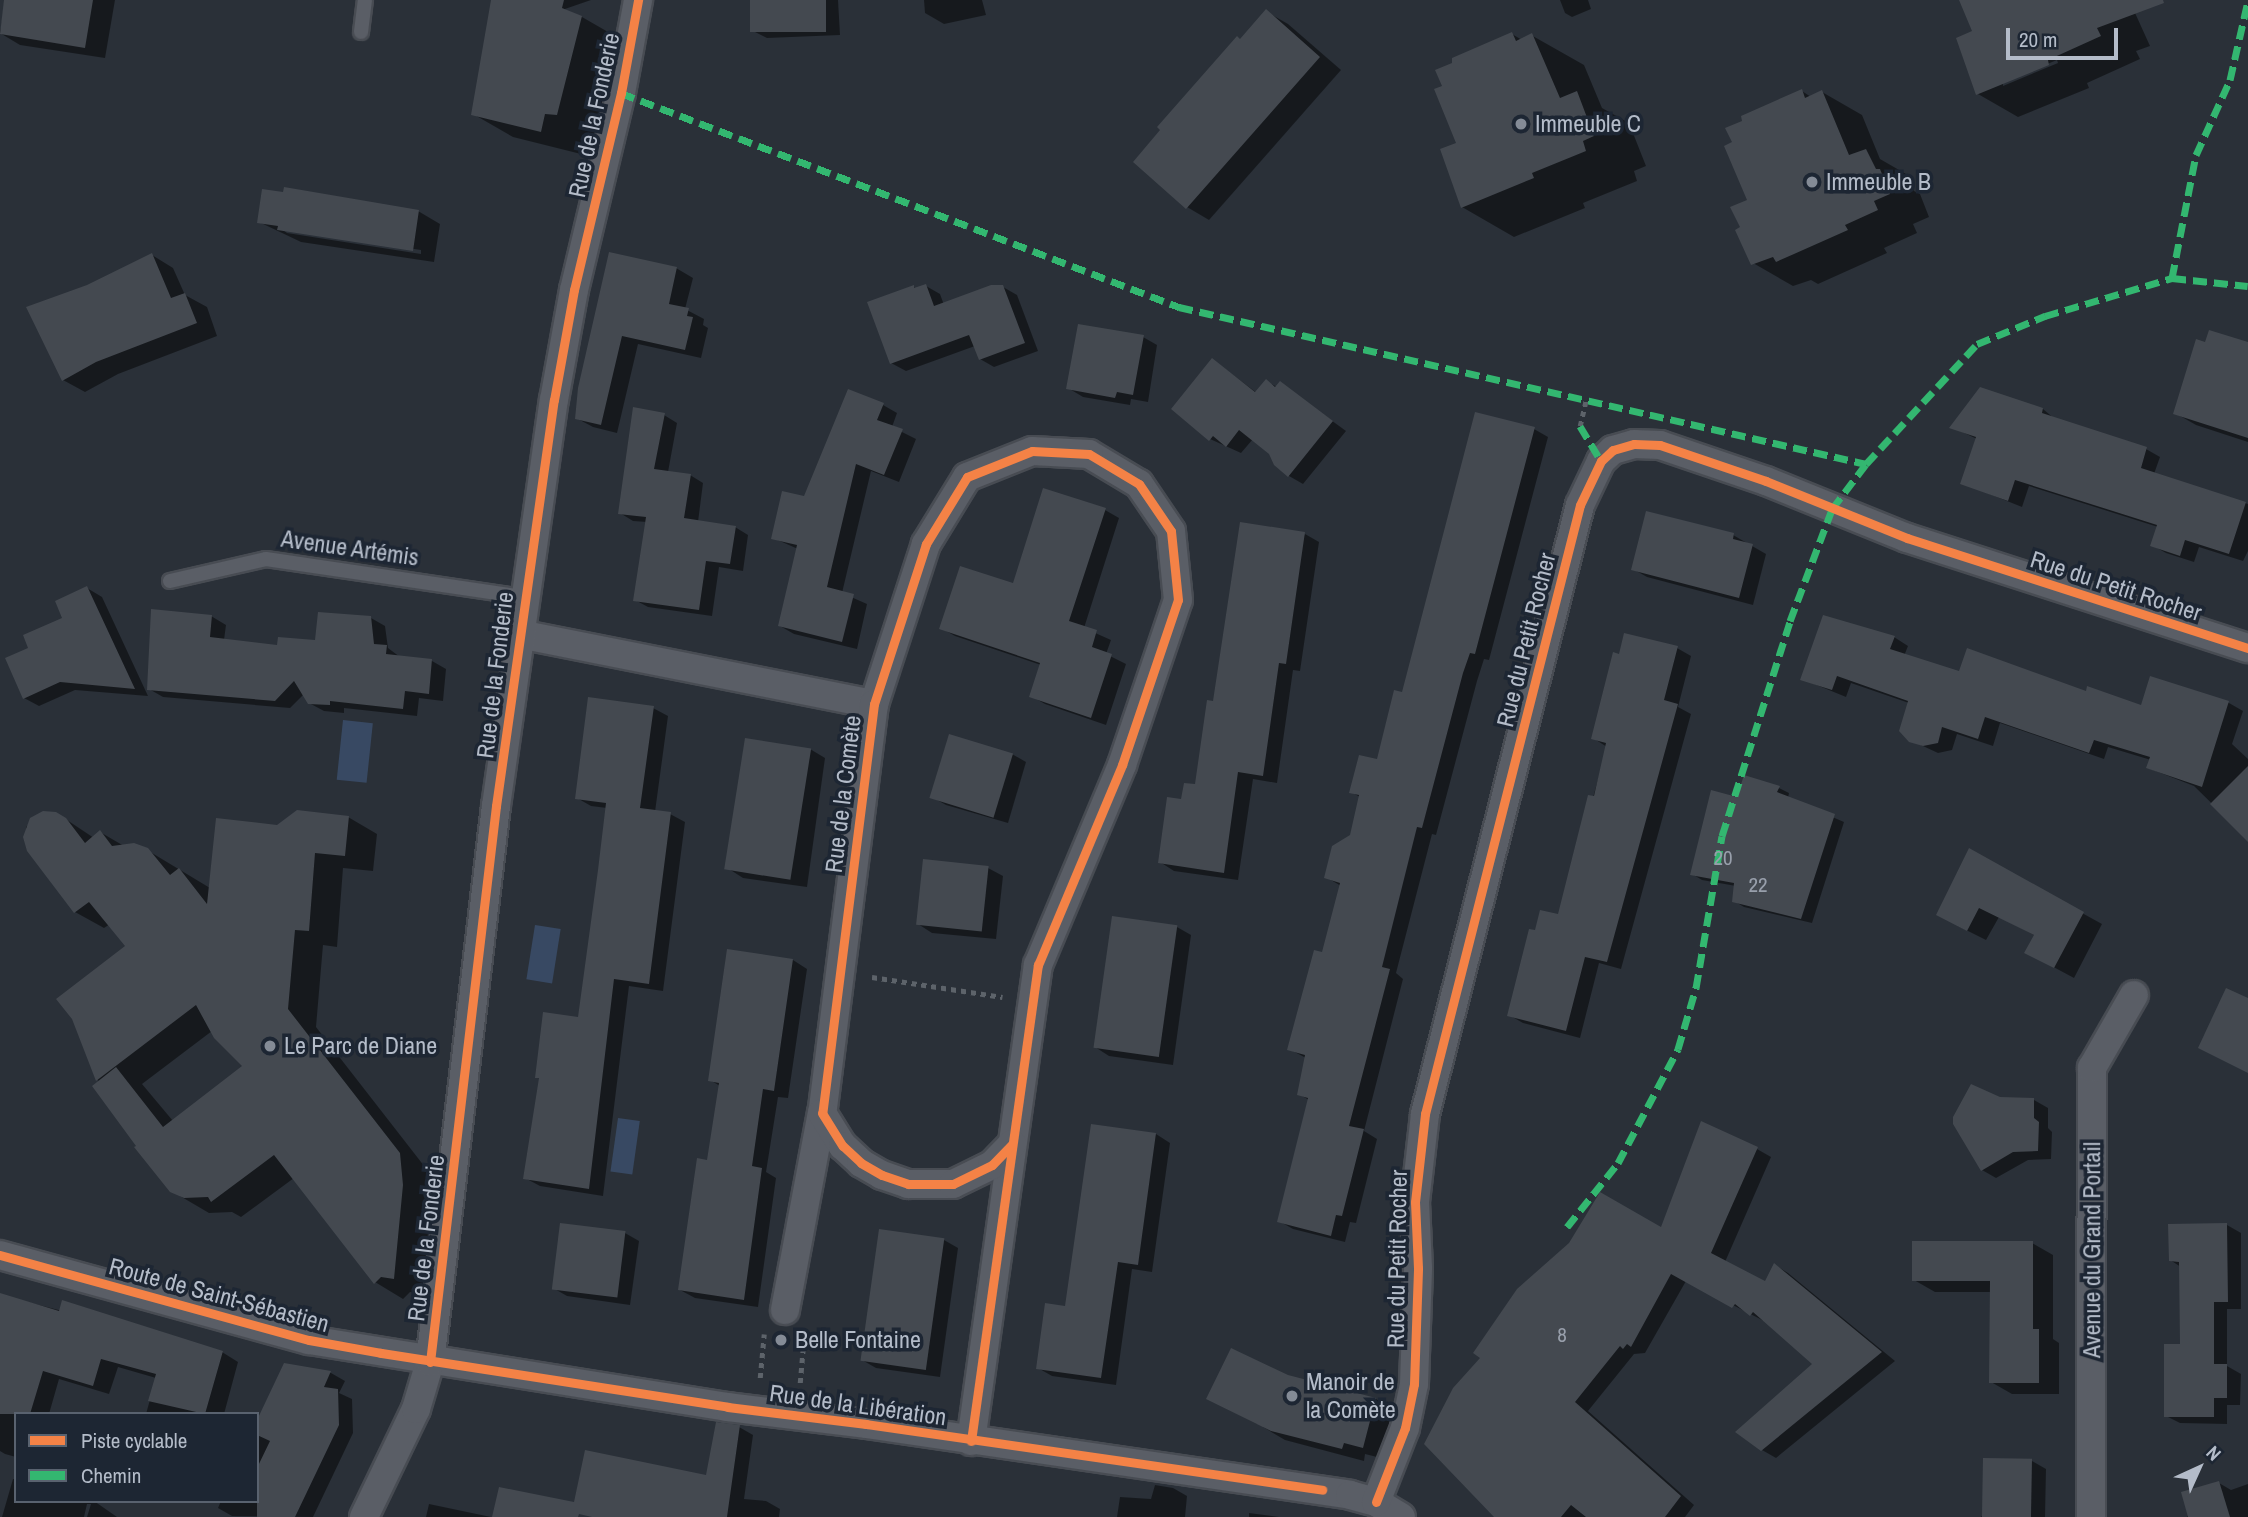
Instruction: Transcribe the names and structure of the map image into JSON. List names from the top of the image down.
{
  "streets": {
    "street": [
      "Rue de la Fonderie",
      "Rue du Petit Rocher",
      "Rue de la Comète",
      "Avenue du Grand Portail",
      "Route de Saint-Sébastien",
      "Rue de la Libération"
    ],
    "lane": ["Avenue Artémis"]
  },
  "crossings": [
    ["Rue de la Fonderie", "Avenue Artémis"],
    ["Rue de la Fonderie", "Rue de la Comète"],
    ["Rue de la Fonderie", "Route de Saint-Sébastien"],
    ["Rue de la Fonderie", "Rue de la Libération"],
    ["Rue du Petit Rocher", "Rue de la Libération"],
    ["Rue de la Comète", "Rue de la Libération"],
    ["Route de Saint-Sébastien", "Rue de la Libération"]
  ],
  "places": [
    "Immeuble C",
    "Immeuble B",
    "Le Parc de Diane",
    "Belle Fontaine",
    "Manoir de la Comète"
  ],
  "house_numbers": ["20", "22", "8"],
  "legend": ["Piste cyclable", "Chemin"],
  "scale_bar": "20 m",
  "north": "top right"
}
